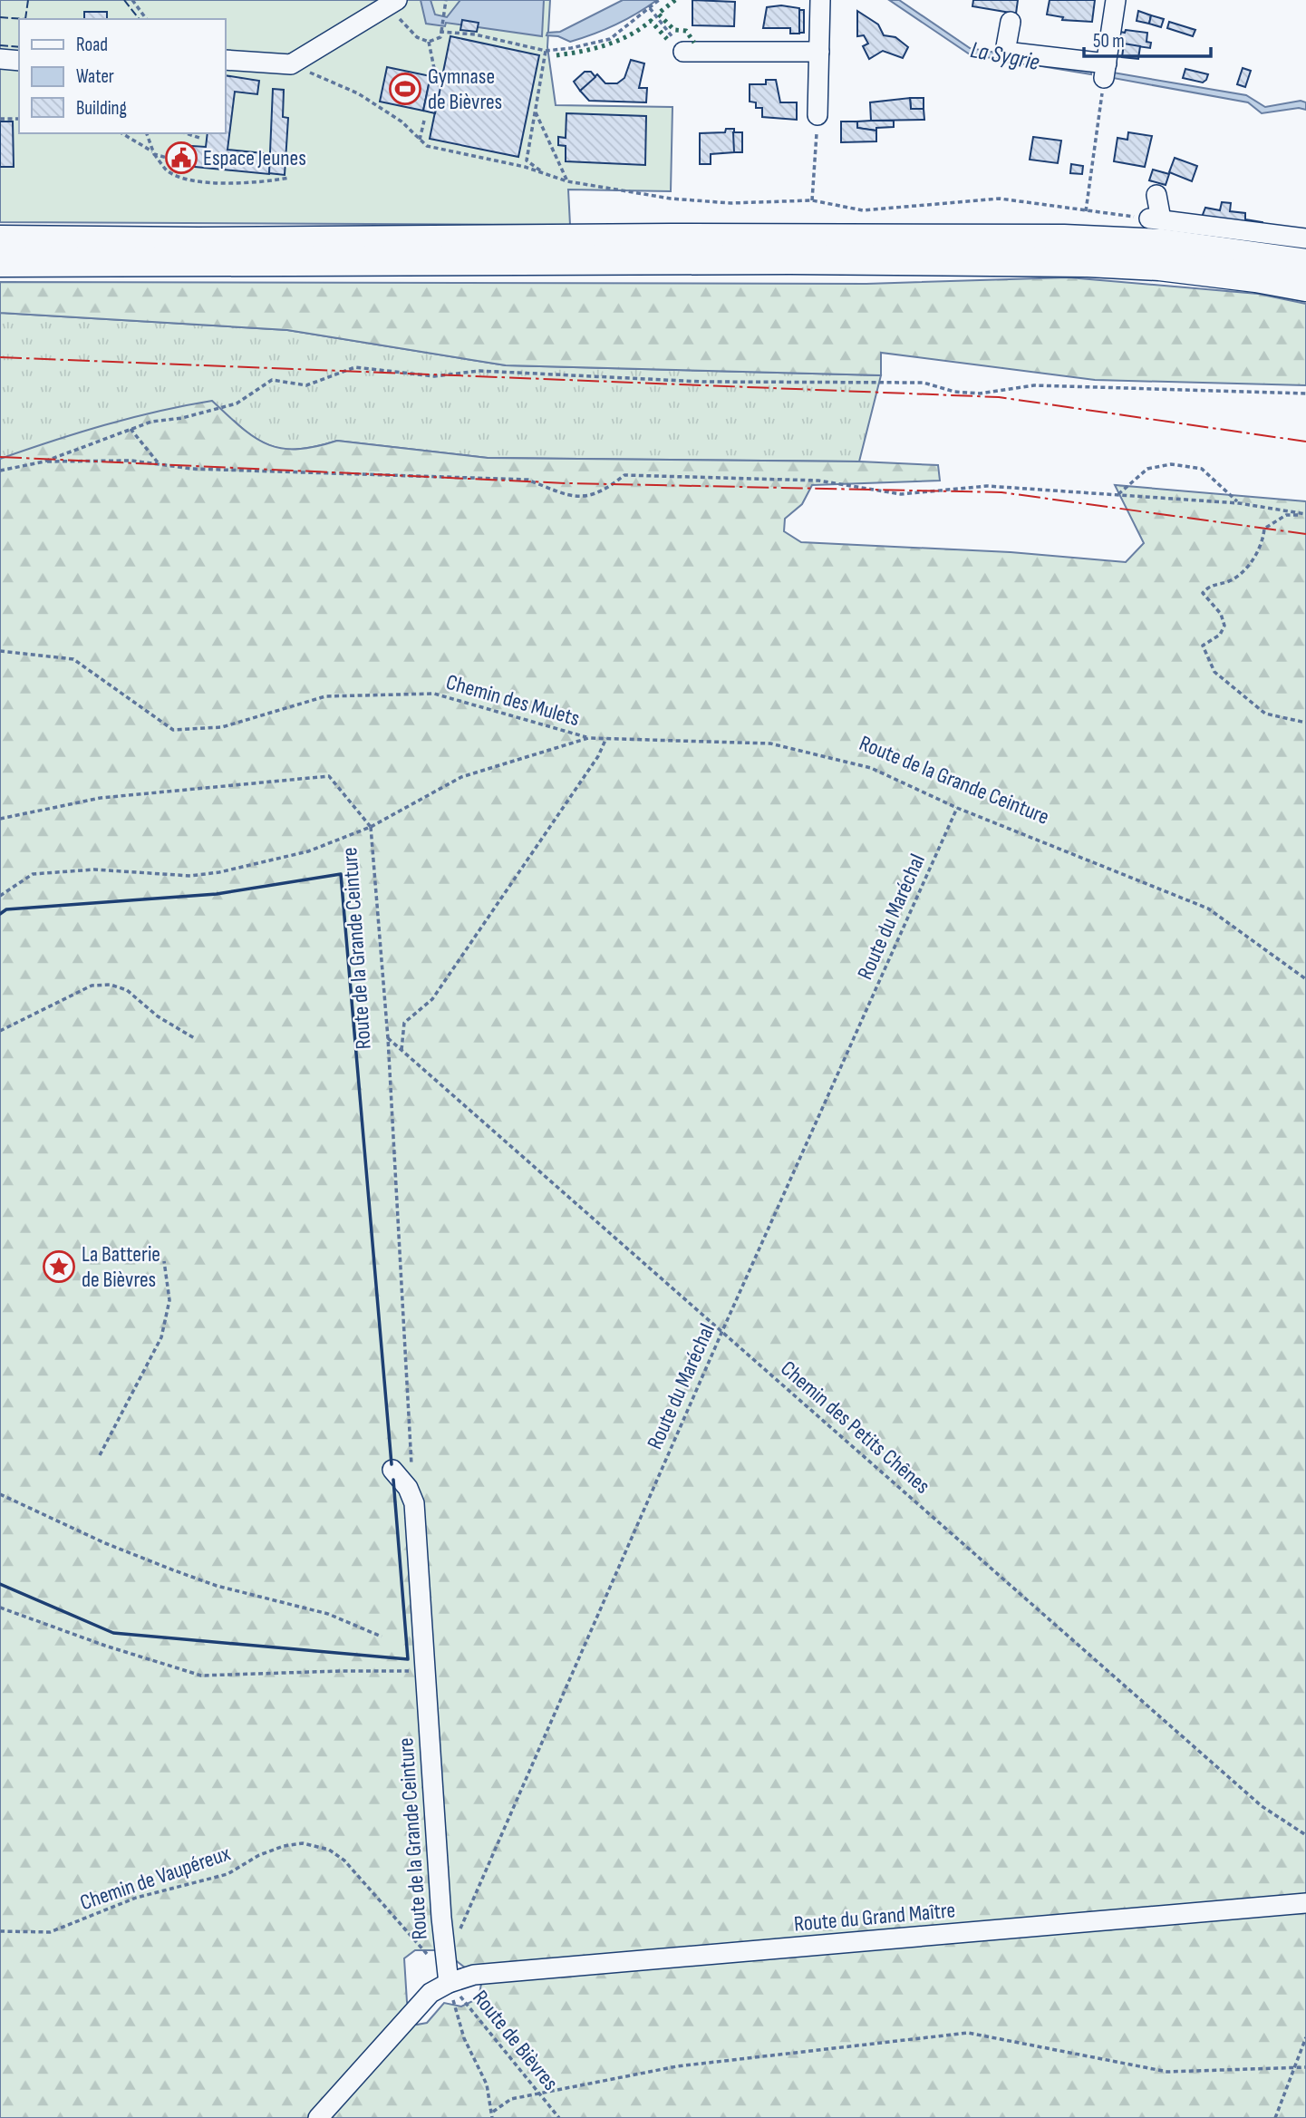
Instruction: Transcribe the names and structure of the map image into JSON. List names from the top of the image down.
{
  "streets": {
    "street": ["Route de la Grande Ceinture", "Route du Grand Maître"],
    "path": [
      "Chemin des Mulets",
      "Route du Maréchal",
      "Chemin des Petits Chênes",
      "Chemin de Vaupéreux",
      "Route de Bièvres"
    ]
  },
  "crossings": [
    ["Chemin des Mulets", "Route de la Grande Ceinture"],
    ["Route de la Grande Ceinture", "Route du Maréchal"],
    ["Route de la Grande Ceinture", "Chemin des Petits Chênes"],
    ["Route de la Grande Ceinture", "Chemin de Vaupéreux"],
    ["Route de la Grande Ceinture", "Route du Grand Maître"],
    ["Route de la Grande Ceinture", "Route de Bièvres"],
    ["Route du Maréchal", "Chemin des Petits Chênes"],
    ["Chemin de Vaupéreux", "Route du Grand Maître"],
    ["Chemin de Vaupéreux", "Route de Bièvres"],
    ["Route du Grand Maître", "Route de Bièvres"]
  ],
  "water": ["La Sygrie"],
  "places": {
    "sports": ["Gymnase de Bièvres"],
    "public building": ["Espace Jeunes"],
    "place": ["La Batterie de Bièvres"]
  },
  "legend": ["Road", "Water", "Building"],
  "scale_bar": "50 m"
}
